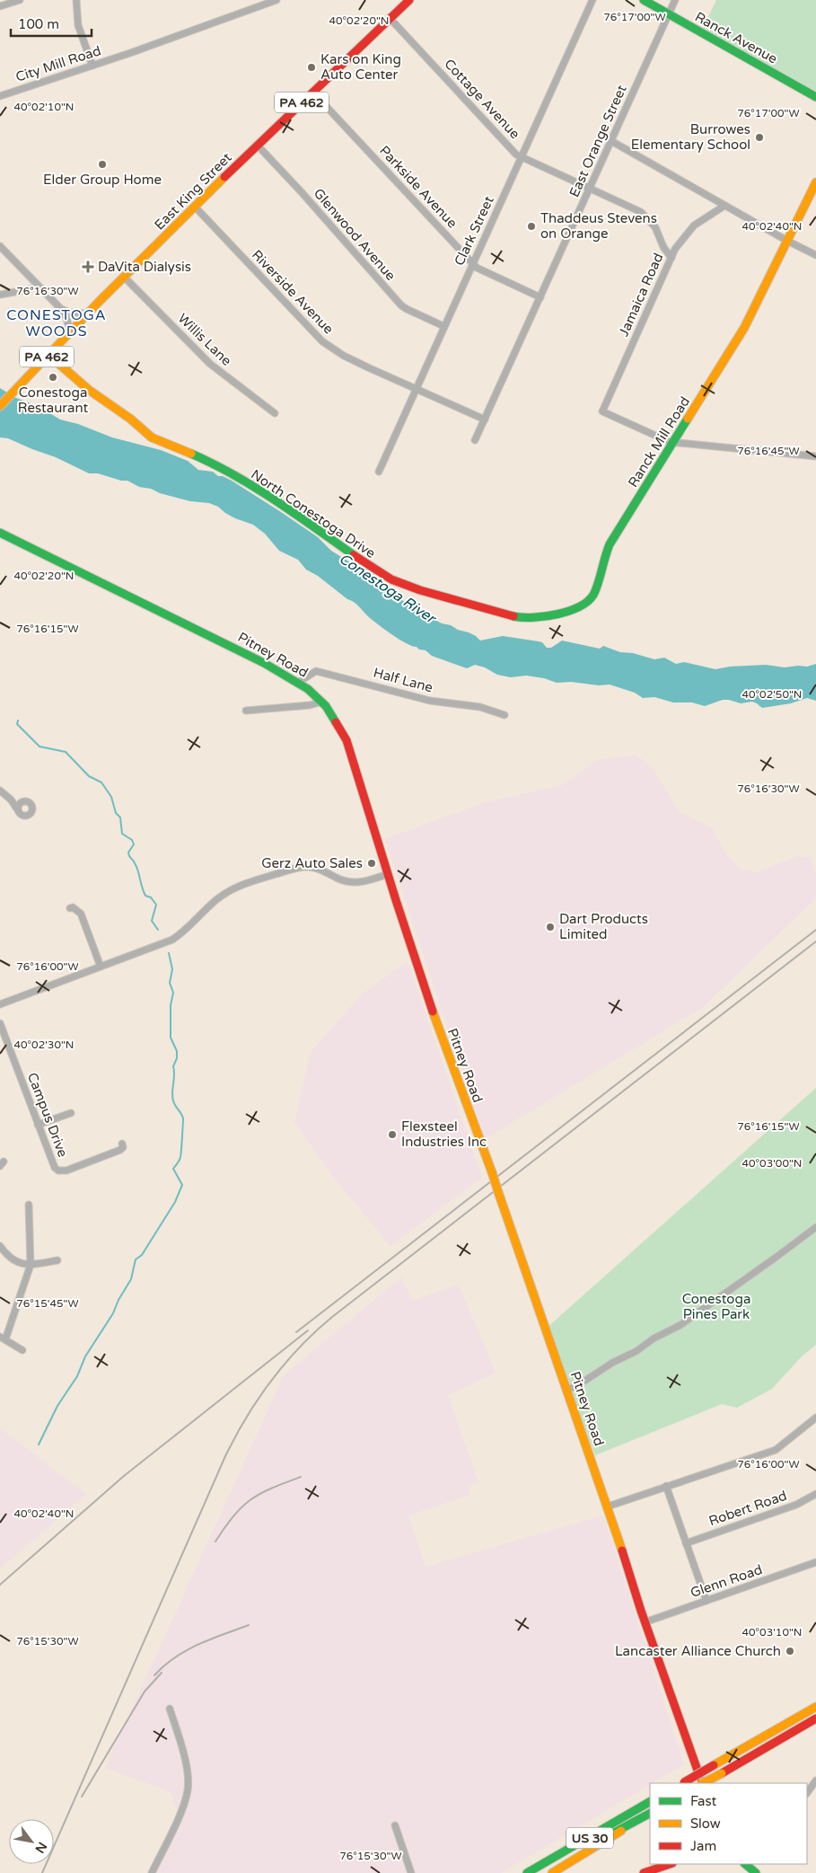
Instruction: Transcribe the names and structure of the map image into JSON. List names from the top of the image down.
{
  "streets": {
    "main road": [
      "Ranck Avenue",
      "PA 462",
      "East King Street",
      "Ranck Mill Road",
      "North Conestoga Drive",
      "Pitney Road",
      "US 30"
    ],
    "street": [
      "City Mill Road",
      "Cottage Avenue",
      "East Orange Street",
      "Parkside Avenue",
      "Clark Street",
      "Glenwood Avenue",
      "Riverside Avenue",
      "Jamaica Road",
      "Willis Lane",
      "Half Lane",
      "Campus Drive",
      "Robert Road",
      "Glenn Road"
    ]
  },
  "crossings": [
    ["Ranck Avenue", "East Orange Street"],
    ["Cottage Avenue", "East Orange Street"],
    ["Cottage Avenue", "East King Street"],
    ["Cottage Avenue", "Clark Street"],
    ["Cottage Avenue", "Jamaica Road"],
    ["East Orange Street", "Parkside Avenue"],
    ["East Orange Street", "Riverside Avenue"],
    ["Parkside Avenue", "East King Street"],
    ["Parkside Avenue", "Clark Street"],
    ["East King Street", "Glenwood Avenue"],
    ["East King Street", "Riverside Avenue"],
    ["East King Street", "Willis Lane"],
    ["East King Street", "North Conestoga Drive"],
    ["Clark Street", "Glenwood Avenue"],
    ["Clark Street", "Riverside Avenue"],
    ["Jamaica Road", "Ranck Mill Road"],
    ["Ranck Mill Road", "North Conestoga Drive"],
    ["Pitney Road", "Half Lane"],
    ["Pitney Road", "Glenn Road"]
  ],
  "districts": ["CONESTOGA WOODS"],
  "water": ["Conestoga River"],
  "parks": ["Conestoga Pines Park"],
  "places": {
    "other": [
      "Kars on King Auto Center",
      "Burrowes Elementary School",
      "Elder Group Home",
      "Thaddeus Stevens on Orange",
      "Conestoga Restaurant",
      "Gerz Auto Sales",
      "Dart Products Limited",
      "Flexsteel Industries Inc",
      "Lancaster Alliance Church"
    ],
    "health": ["DaVita Dialysis"]
  },
  "legend": ["Fast", "Slow", "Jam"],
  "scale_bar": "100 m",
  "north": "bottom right",
  "coordinates": [
    "76°17'00\"W",
    "40°02'20\"N",
    "40°02'10\"N",
    "40°02'40\"N",
    "76°16'30\"W",
    "76°16'45\"W",
    "76°16'15\"W",
    "40°02'50\"N",
    "76°16'00\"W",
    "40°02'30\"N",
    "40°03'00\"N",
    "76°15'45\"W",
    "40°03'10\"N",
    "76°15'30\"W"
  ]
}
